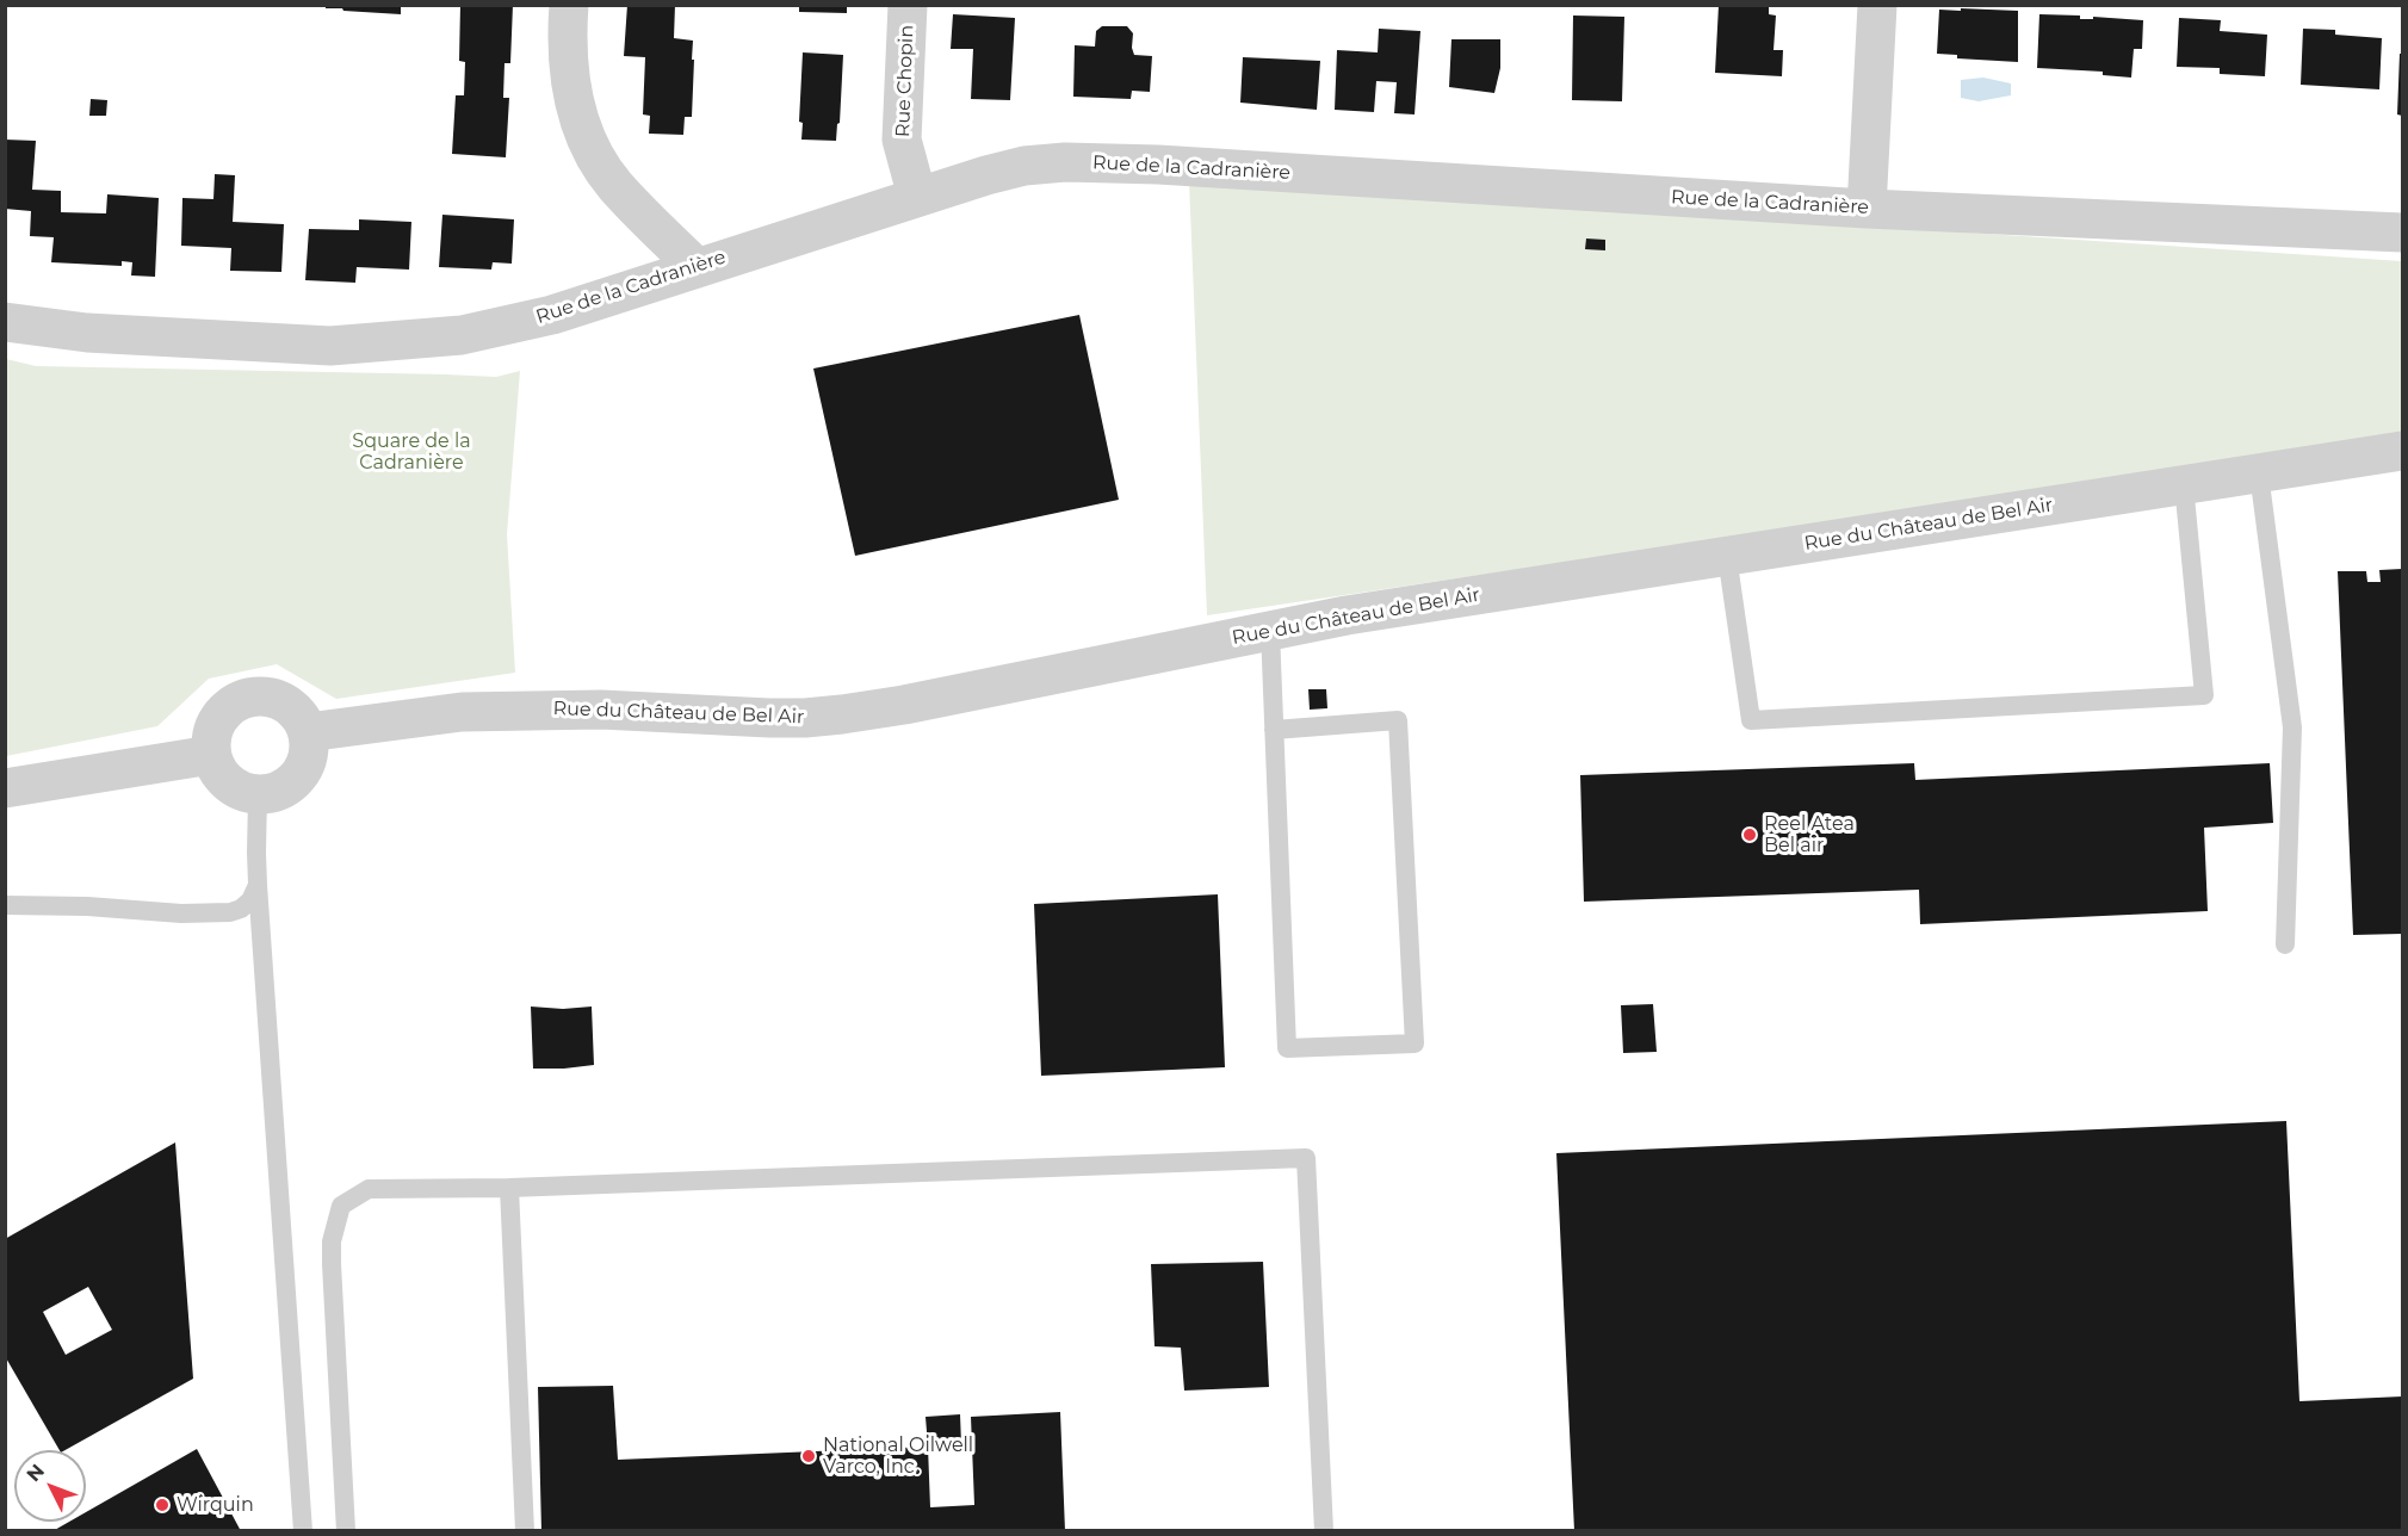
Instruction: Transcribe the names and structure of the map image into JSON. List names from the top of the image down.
{
  "streets": {
    "street": ["Rue Chopin", "Rue de la Cadranière", "Rue du Château de Bel Air"]
  },
  "crossings": [
    ["Rue Chopin", "Rue de la Cadranière"]
  ],
  "parks": ["Square de la Cadranière"],
  "places": ["Reel Atea Bel air", "National Oilwell Varco, Inc.", "Wirquin"],
  "north": "top left"
}
